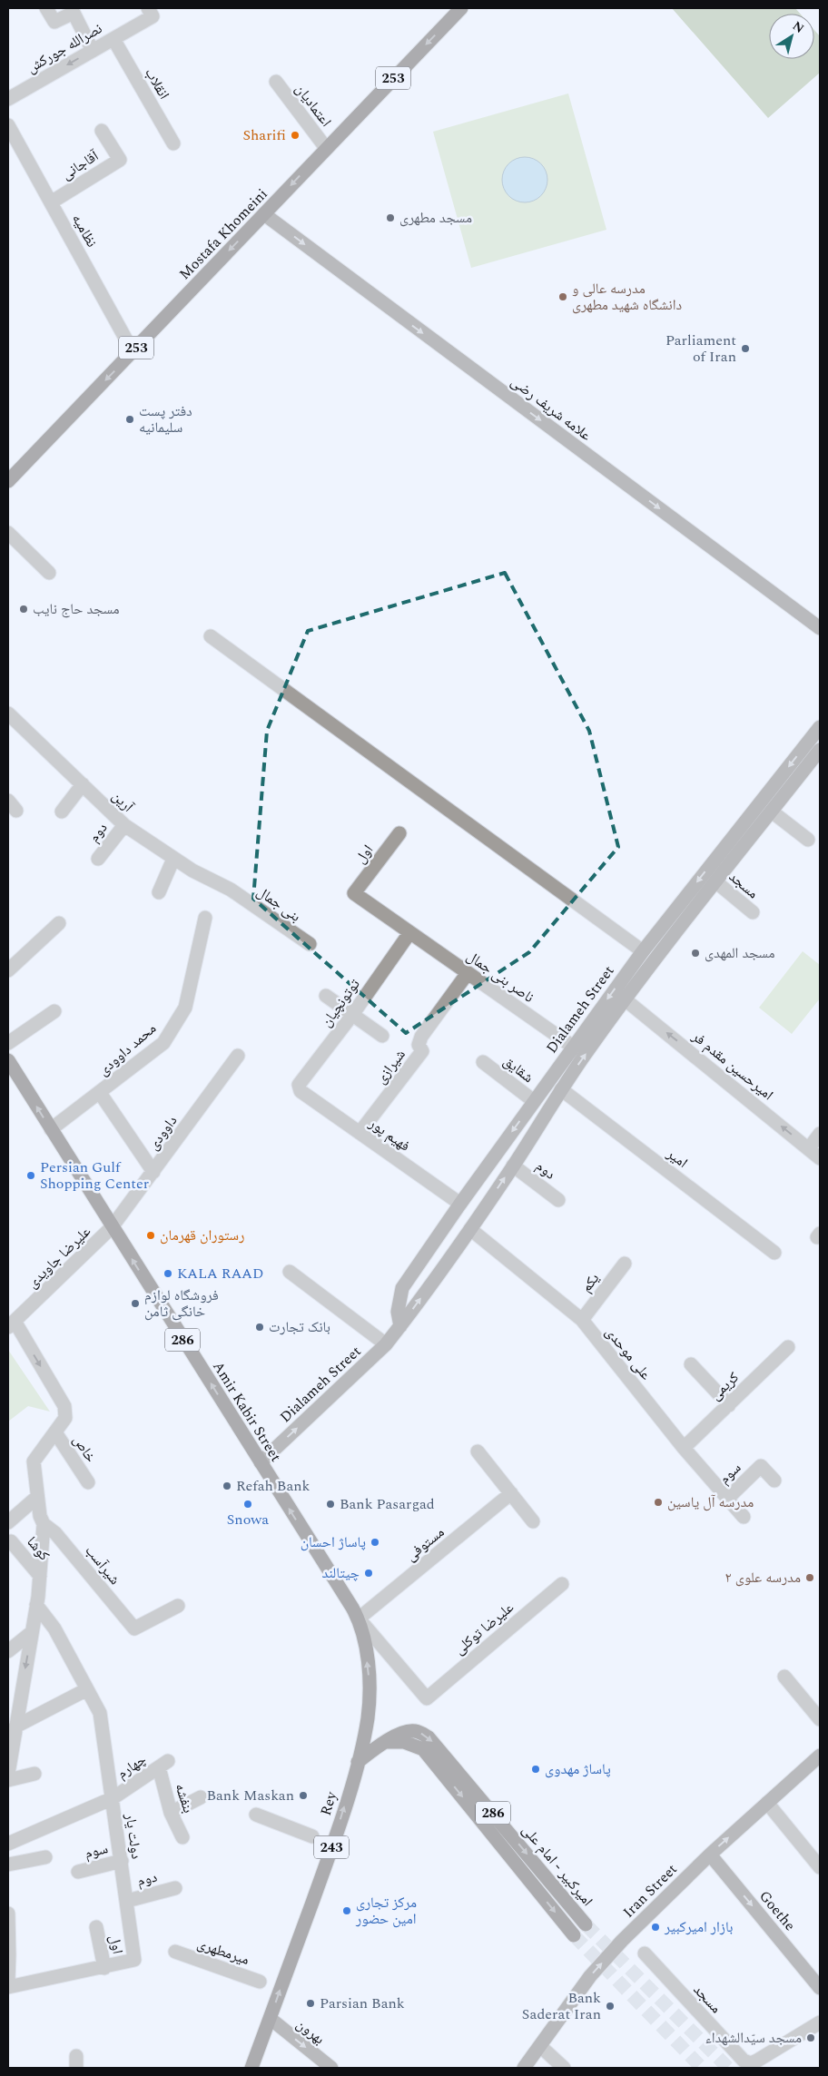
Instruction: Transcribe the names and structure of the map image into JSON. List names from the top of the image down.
{
  "streets": {
    "main road": [
      "253",
      "Mostafa Khomeini",
      "علامه شریف رضی",
      "Dialameh Street",
      "286",
      "Amir Kabir Street",
      "Rey",
      "243",
      "امیرکبیر - امام علی",
      "Iran Street",
      "Goethe",
      "بهرون"
    ],
    "street": [
      "نصرالله جورکش",
      "انقلاب",
      "اعتمادیان",
      "آقاجانی",
      "نظامیه",
      "آرین",
      "دوم",
      "اول",
      "مسجد",
      "بنی جمال",
      "ناصر بنی جمال",
      "توتونچیان",
      "محمد داوودی",
      "امیرحسین مقدم فر",
      "شیرازی",
      "شقایق",
      "داوودی",
      "فهیم پور",
      "امیر",
      "علیرضا جاویدی",
      "یکم",
      "علی موحدی",
      "کریمی",
      "خاص",
      "سوم",
      "مستوفی",
      "کوشا",
      "شیرآسب",
      "علیرضا توکلی",
      "چهارم",
      "بنفشه",
      "دولت یار",
      "میرمطهری"
    ]
  },
  "crossings": [
    ["نصرالله جورکش", "انقلاب"],
    ["اعتمادیان", "Mostafa Khomeini"],
    ["آقاجانی", "نظامیه"],
    ["نظامیه", "Mostafa Khomeini"],
    ["Mostafa Khomeini", "علامه شریف رضی"],
    ["آرین", "دوم"],
    ["آرین", "بنی جمال"],
    ["دوم", "Dialameh Street"],
    ["دوم", "دولت یار"],
    ["اول", "ناصر بنی جمال"],
    ["اول", "دولت یار"],
    ["مسجد", "Dialameh Street"],
    ["ناصر بنی جمال", "توتونچیان"],
    ["ناصر بنی جمال", "Dialameh Street"],
    ["ناصر بنی جمال", "شیرازی"],
    ["توتونچیان", "فهیم پور"],
    ["Dialameh Street", "امیرحسین مقدم فر"],
    ["Dialameh Street", "شقایق"],
    ["Dialameh Street", "فهیم پور"],
    ["Dialameh Street", "امیر"],
    ["Dialameh Street", "علی موحدی"],
    ["Dialameh Street", "Amir Kabir Street"],
    ["محمد داوودی", "Amir Kabir Street"],
    ["شیرازی", "فهیم پور"],
    ["داوودی", "علیرضا جاویدی"],
    ["داوودی", "Amir Kabir Street"],
    ["علیرضا جاویدی", "Amir Kabir Street"],
    ["یکم", "علی موحدی"],
    ["286", "Rey"],
    ["286", "امیرکبیر - امام علی"],
    ["علی موحدی", "کریمی"],
    ["علی موحدی", "سوم"],
    ["Amir Kabir Street", "مستوفی"],
    ["Amir Kabir Street", "علیرضا توکلی"],
    ["Amir Kabir Street", "Rey"],
    ["سوم", "دولت یار"],
    ["مستوفی", "علیرضا توکلی"],
    ["مستوفی", "Rey"],
    ["علیرضا توکلی", "Rey"],
    ["چهارم", "بنفشه"],
    ["چهارم", "دولت یار"],
    ["Rey", "بهرون"],
    ["Iran Street", "Goethe"]
  ],
  "one_way": [
    "نصرالله جورکش",
    "Mostafa Khomeini",
    "علامه شریف رضی",
    "امیرحسین مقدم فر",
    "Amir Kabir Street",
    "Rey",
    "Iran Street",
    "Goethe",
    "بهرون"
  ],
  "places": [
    "Sharifi",
    "مسجد مطهری",
    "مدرسه عالی و دانشگاه شهید مطهری",
    "Parliament of Iran",
    "دفتر پست سلیمانیه",
    "مسجد حاج نایب",
    "مسجد المهدی",
    "Persian Gulf Shopping Center",
    "رستوران قهرمان",
    "KALA RAAD",
    "فروشگاه لوازم خانگی ثامن",
    "بانک تجارت",
    "Refah Bank",
    "مدرسه آل یاسین",
    "Snowa",
    "Bank Pasargad",
    "پاساژ احسان",
    "چیتالند",
    "مدرسه علوی ۲",
    "پاساژ مهدوی",
    "Bank Maskan",
    "مرکز تجاری امین حضور",
    "بازار امیرکبیر",
    "Parsian Bank",
    "Bank Saderat Iran",
    "مسجد سیّدالشهداء"
  ],
  "north": "top right"
}
